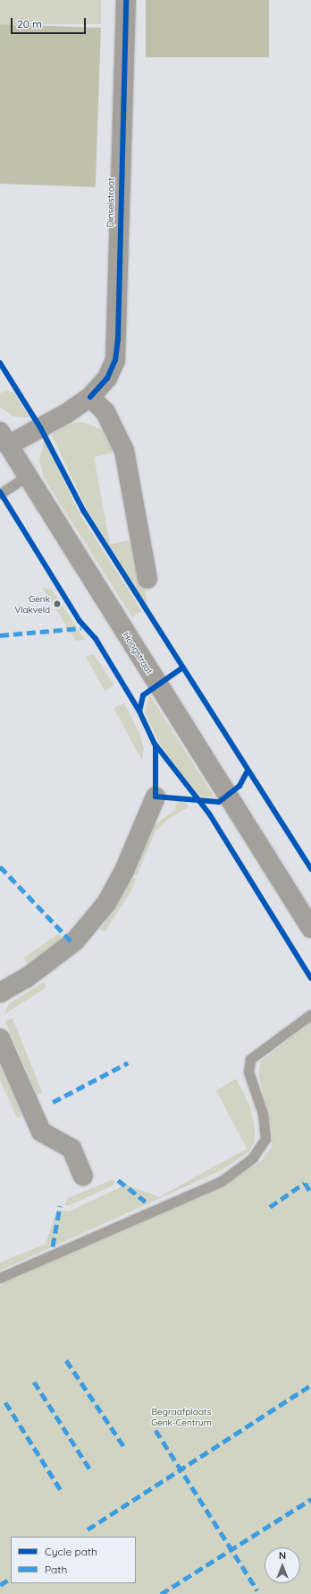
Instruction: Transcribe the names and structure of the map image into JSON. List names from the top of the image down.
{
  "streets": {
    "main road": ["Hoogstraat"],
    "street": ["Dinselstraat"]
  },
  "crossings": [
    ["Dinselstraat", "Hoogstraat"]
  ],
  "parks": ["Begraafplaats Genk-Centrum"],
  "places": ["Genk Vlakveld"],
  "legend": ["Cycle path", "Path"],
  "scale_bar": "20 m",
  "north": "top"
}
